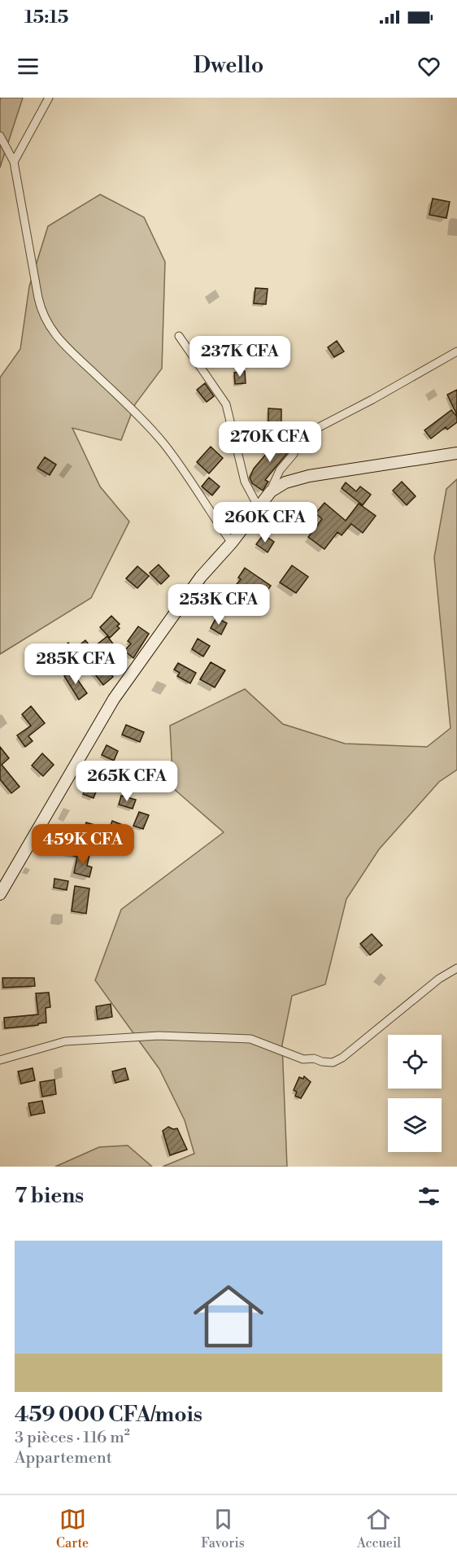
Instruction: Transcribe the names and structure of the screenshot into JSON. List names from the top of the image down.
{
  "page": {
    "status": "15:15",
    "header": "Dwello",
    "price": [
      "237K CFA",
      "270K CFA",
      "260K CFA",
      "253K CFA",
      "285K CFA",
      "265K CFA",
      "459K CFA"
    ],
    "heading": "7 biens",
    "list": [
      {
        "name": "459 000 CFA/mois",
        "note": "3 pièces · 116 m² · Appartement"
      }
    ],
    "tabs": ["Carte", "Favoris", "Accueil"]
  }
}
